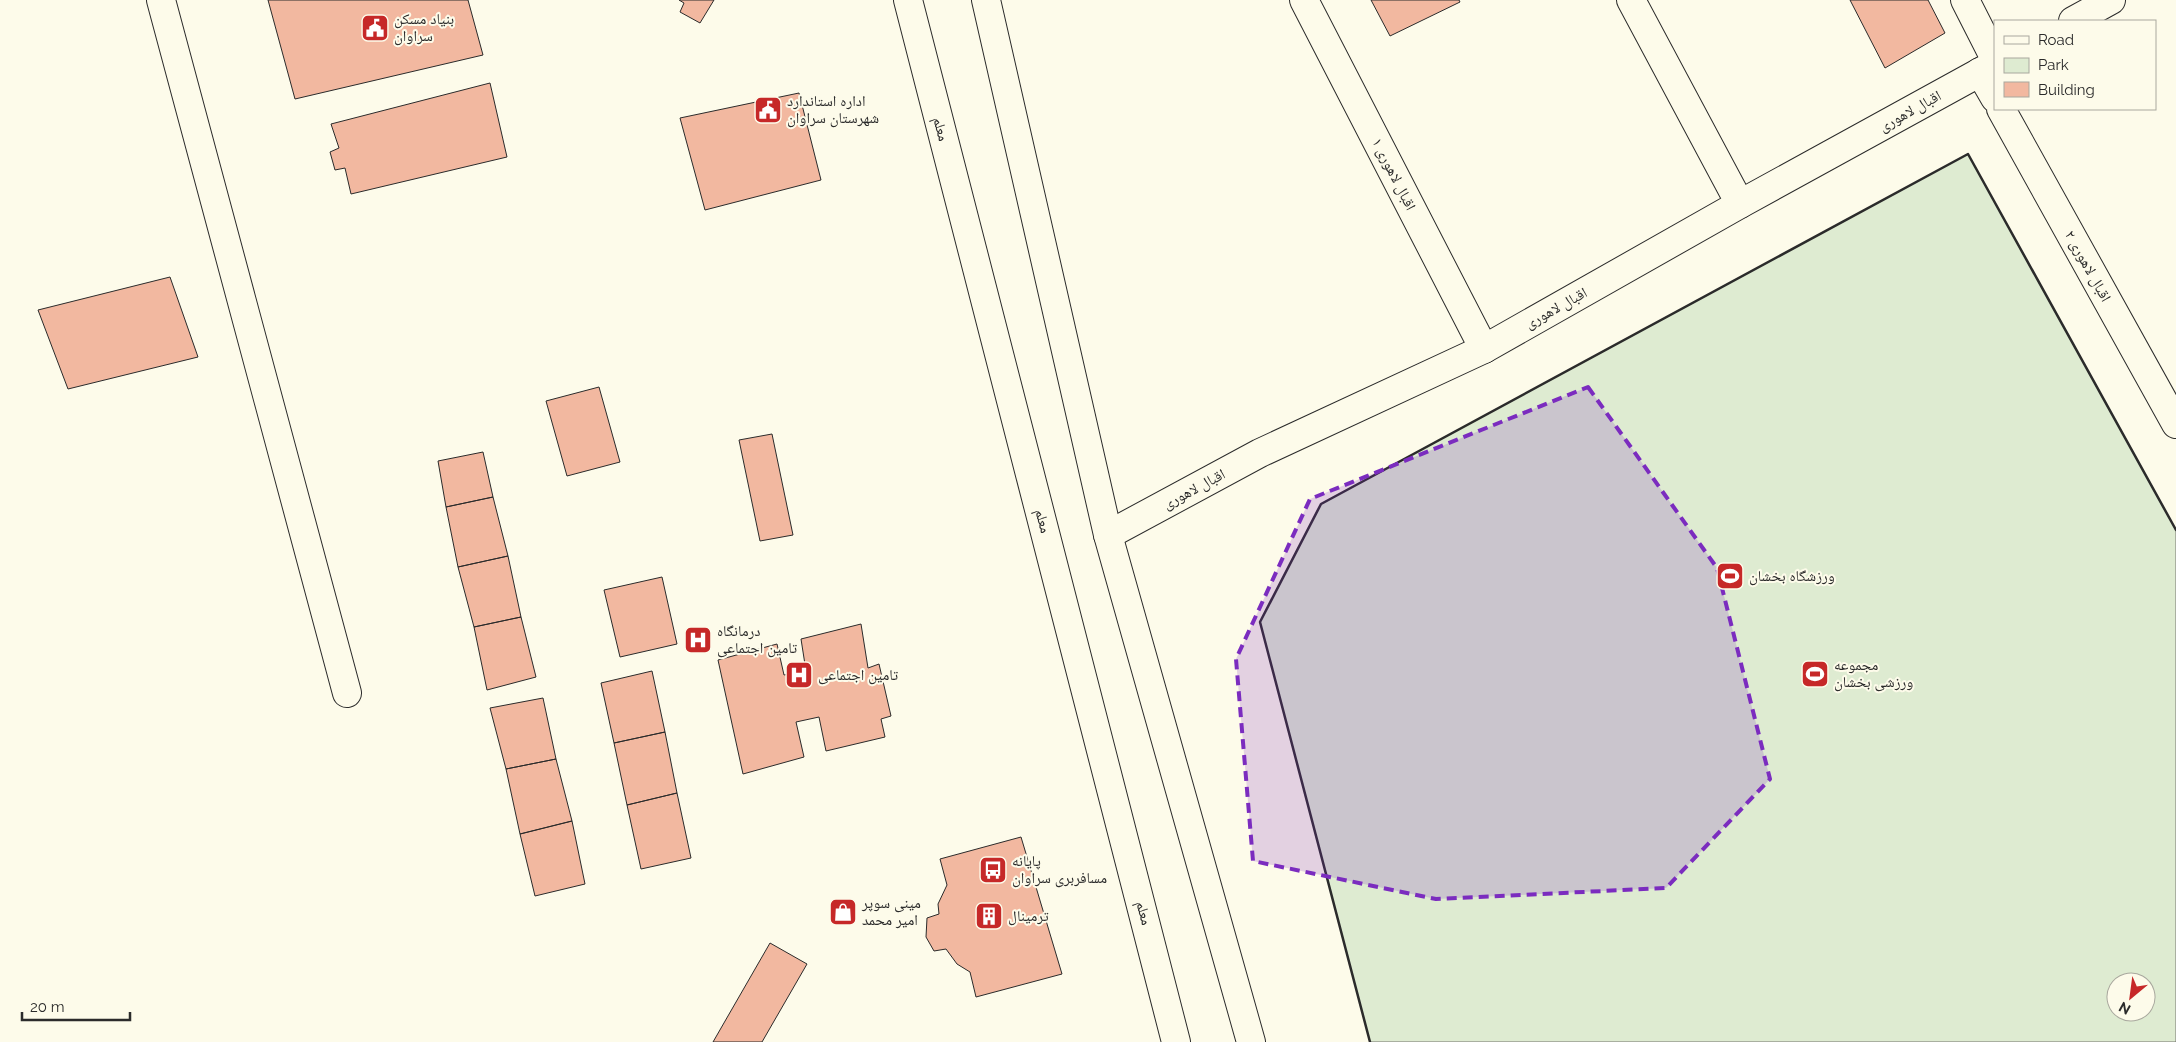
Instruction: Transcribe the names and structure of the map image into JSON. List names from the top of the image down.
{
  "streets": {
    "street": [
      "اقبال لاهوری",
      "معلم",
      "اقبال لاهوری ۱",
      "اقبال لاهوری ۲"
    ]
  },
  "crossings": [
    ["اقبال لاهوری", "اقبال لاهوری ۱"]
  ],
  "places": {
    "public building": ["بنیاد مسکن سراوان", "اداره استاندارد شهرستان سراوان"],
    "sports": ["ورزشگاه بخشان", "مجموعه ورزشی بخشان"],
    "hospital": ["درمانگاه تامین اجتماعی", "تامین اجتماعی"],
    "bus stop": ["پایانه مسافربری سراوان"],
    "shop": ["مینی سوپر امیر محمد"],
    "building": ["ترمینال"]
  },
  "legend": ["Road", "Park", "Building"],
  "scale_bar": "20 m",
  "north": "bottom left"
}
